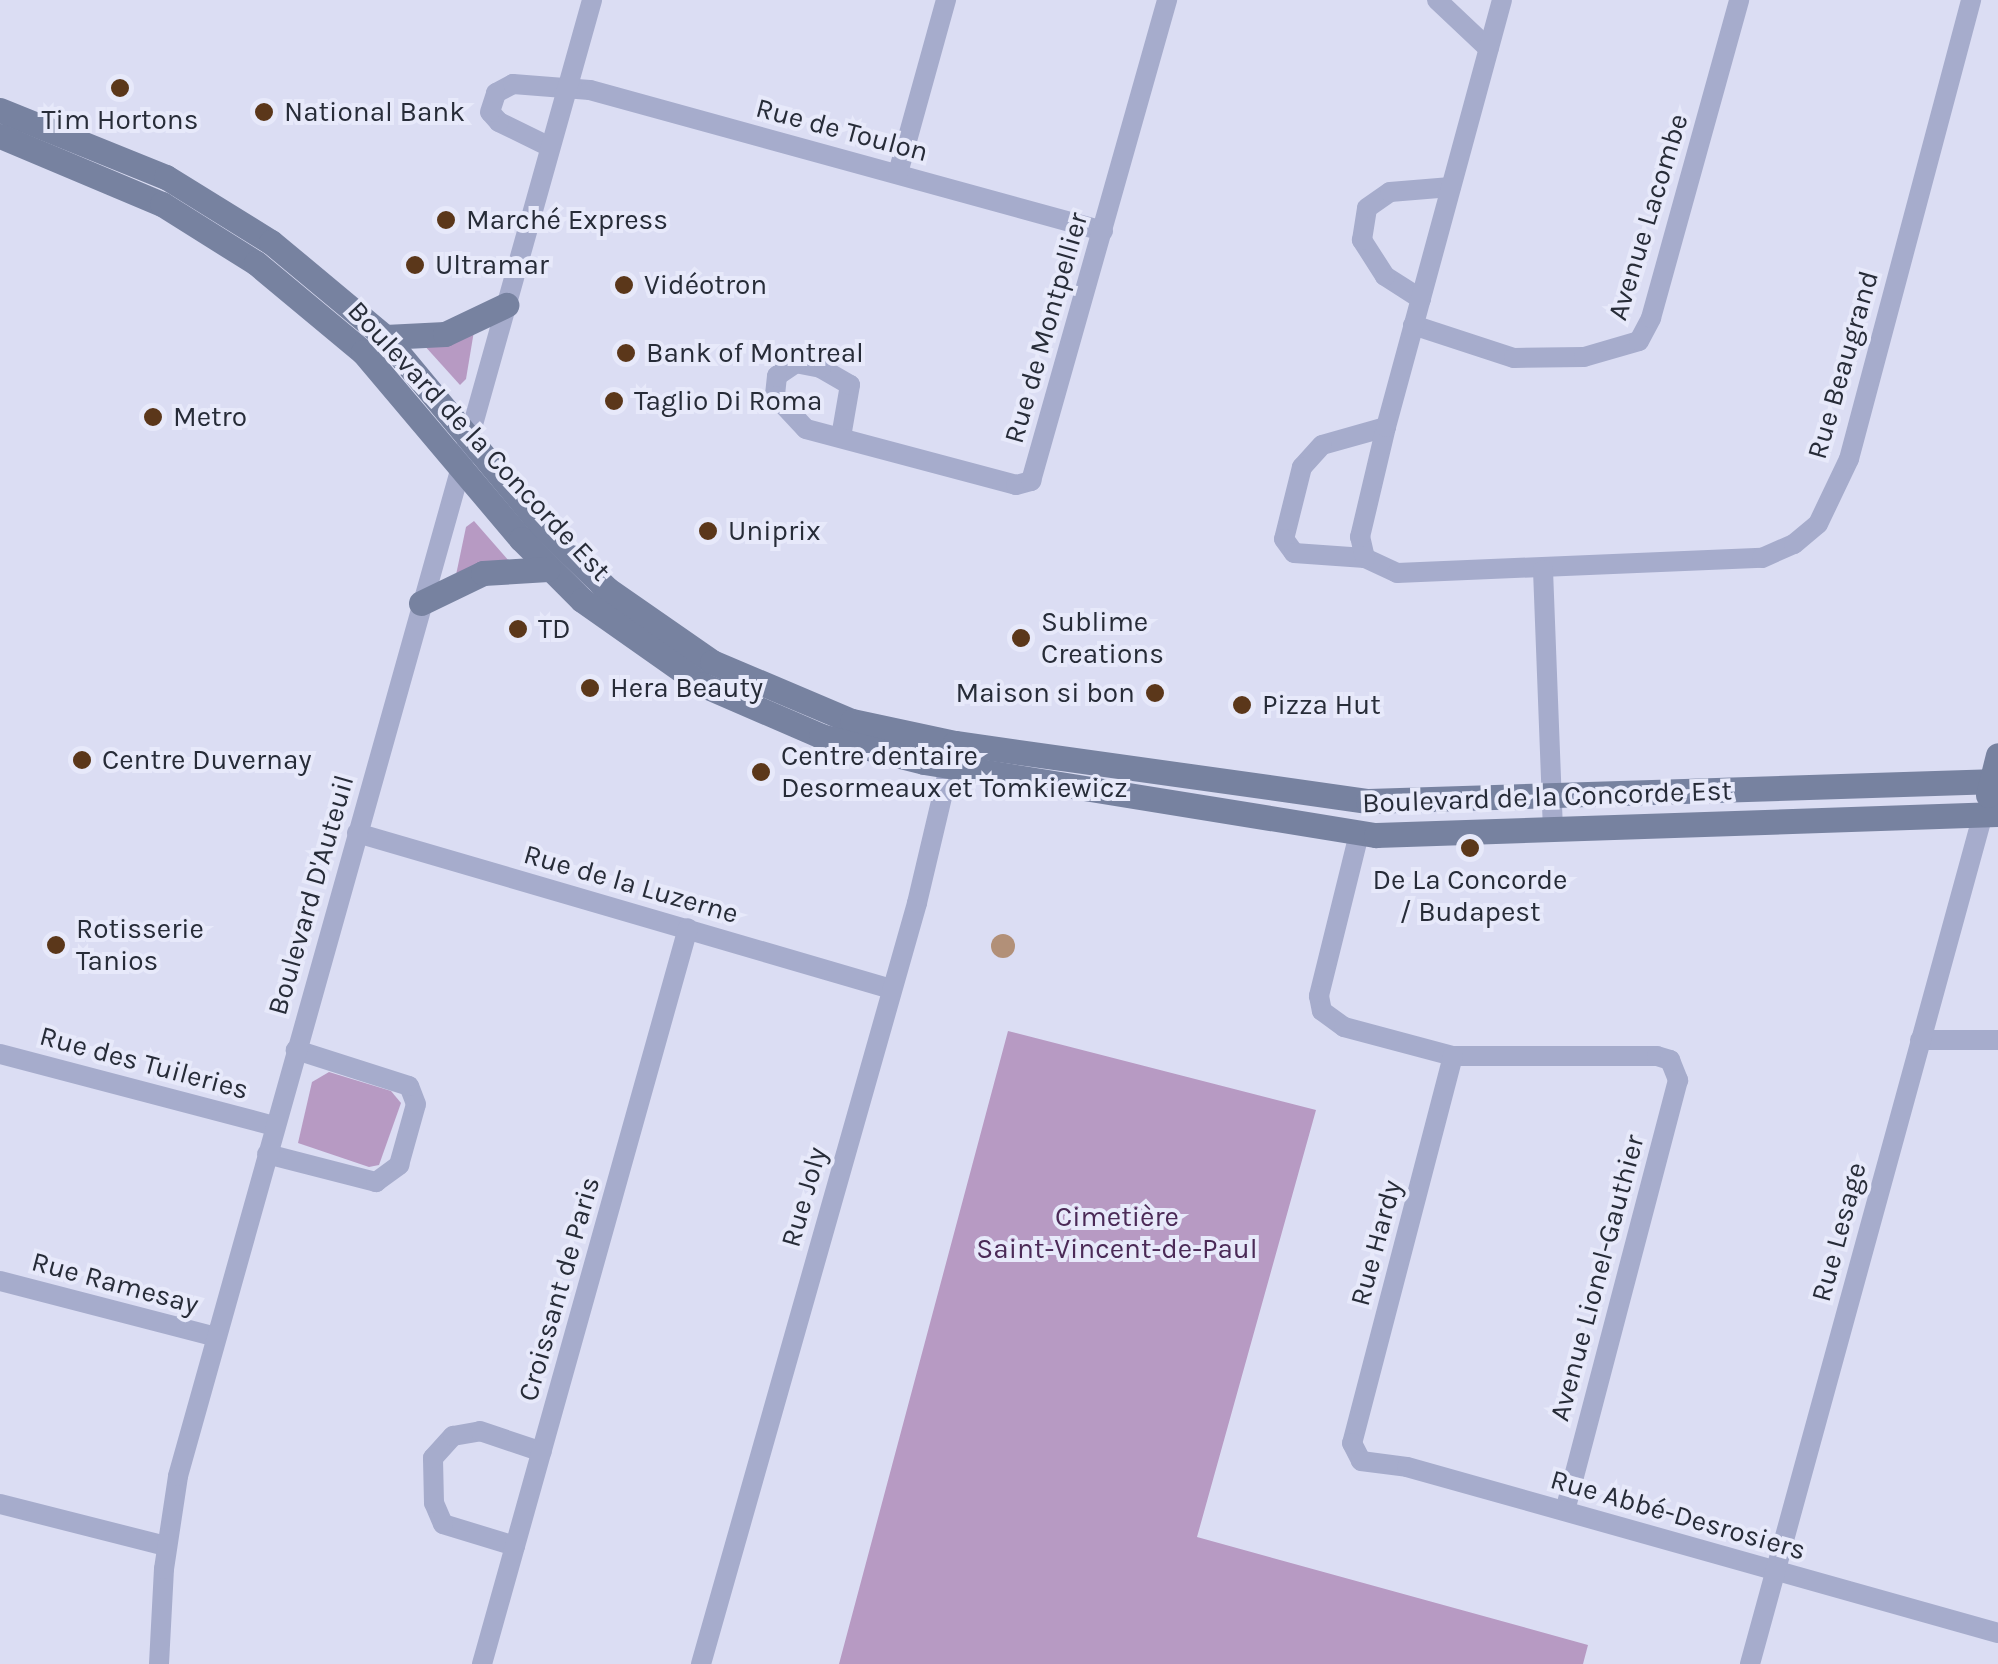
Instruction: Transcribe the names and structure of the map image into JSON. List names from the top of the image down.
{
  "streets": {
    "street": [
      "Rue de Toulon",
      "Avenue Lacombe",
      "Rue de Montpellier",
      "Rue Beaugrand",
      "Boulevard de la Concorde Est",
      "Rue de la Luzerne",
      "Boulevard D'Auteuil",
      "Rue des Tuileries",
      "Rue Joly",
      "Rue Lesage",
      "Rue Hardy",
      "Avenue Lionel-Gauthier",
      "Rue Ramesay",
      "Croissant de Paris",
      "Rue Abbé-Desrosiers"
    ]
  },
  "crossings": [
    ["Rue de Toulon", "Rue de Montpellier"],
    ["Rue de Toulon", "Boulevard D'Auteuil"],
    ["Boulevard de la Concorde Est", "Boulevard D'Auteuil"],
    ["Boulevard de la Concorde Est", "Rue Joly"],
    ["Boulevard de la Concorde Est", "Rue Lesage"],
    ["Rue de la Luzerne", "Boulevard D'Auteuil"],
    ["Rue de la Luzerne", "Rue Joly"],
    ["Rue de la Luzerne", "Croissant de Paris"],
    ["Boulevard D'Auteuil", "Rue des Tuileries"],
    ["Boulevard D'Auteuil", "Rue Ramesay"],
    ["Rue Lesage", "Rue Abbé-Desrosiers"],
    ["Rue Hardy", "Avenue Lionel-Gauthier"],
    ["Rue Hardy", "Rue Abbé-Desrosiers"],
    ["Avenue Lionel-Gauthier", "Rue Abbé-Desrosiers"]
  ],
  "parks": ["Cimetière Saint-Vincent-de-Paul"],
  "places": [
    "Tim Hortons",
    "National Bank",
    "Marché Express",
    "Ultramar",
    "Vidéotron",
    "Bank of Montreal",
    "Taglio Di Roma",
    "Metro",
    "Uniprix",
    "TD",
    "Sublime Creations",
    "Hera Beauty",
    "Maison si bon",
    "Pizza Hut",
    "Centre Duvernay",
    "Centre dentaire Desormeaux et Tomkiewicz",
    "De La Concorde / Budapest",
    "Rotisserie Tanios"
  ]
}
